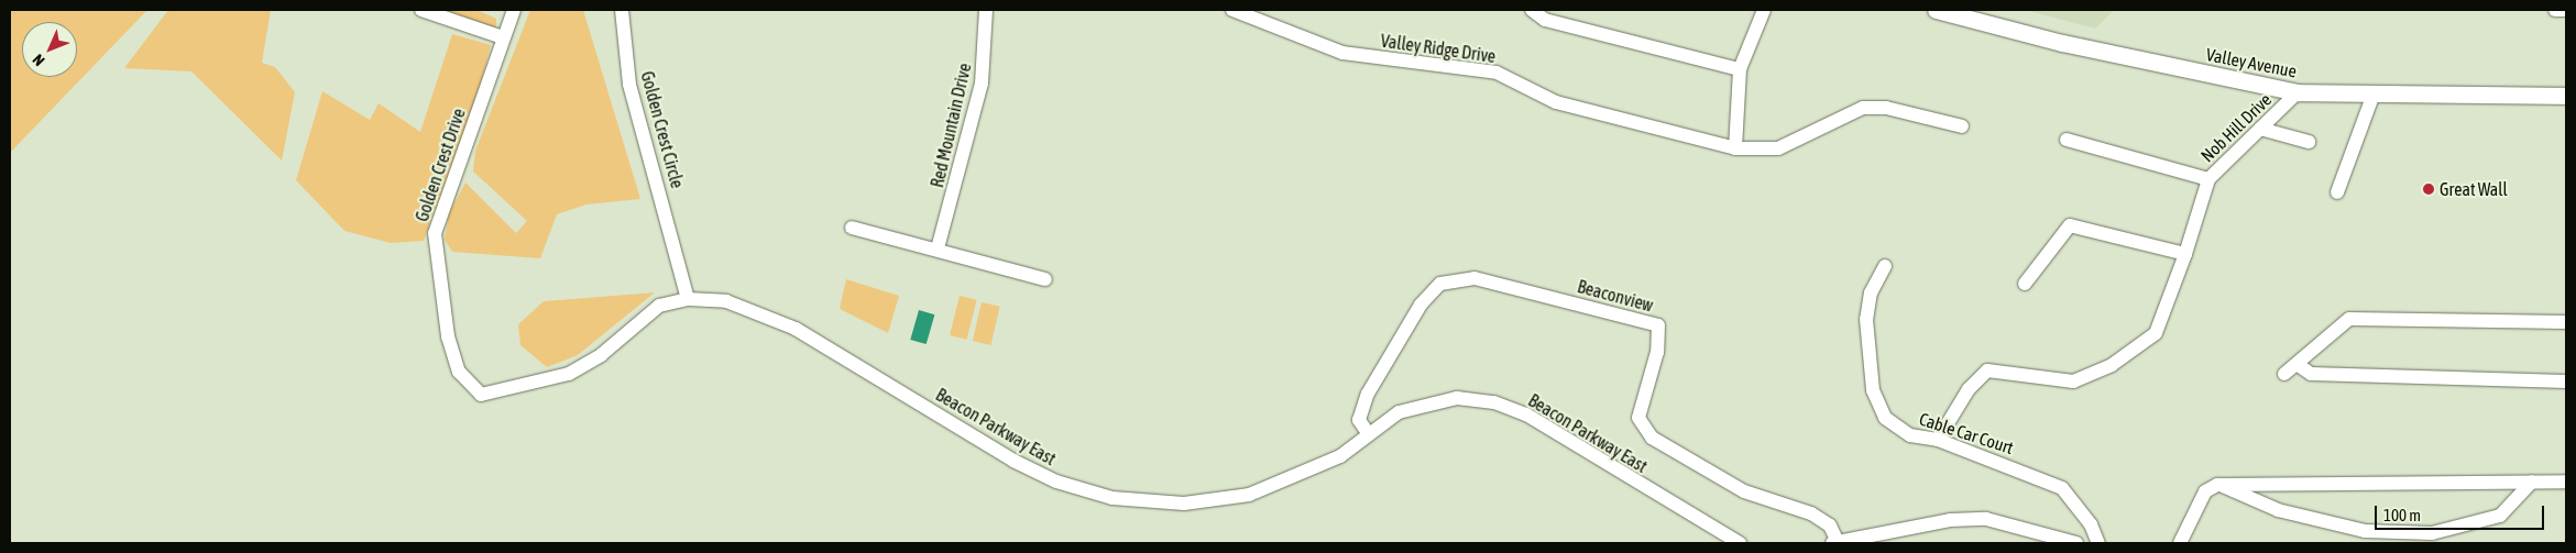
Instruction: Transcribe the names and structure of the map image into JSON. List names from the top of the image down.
{
  "streets": {
    "main road": ["Valley Avenue"],
    "street": [
      "Valley Ridge Drive",
      "Red Mountain Drive",
      "Nob Hill Drive",
      "Golden Crest Circle",
      "Golden Crest Drive",
      "Beaconview",
      "Beacon Parkway East",
      "Cable Car Court"
    ]
  },
  "crossings": [
    ["Valley Avenue", "Nob Hill Drive"],
    ["Nob Hill Drive", "Cable Car Court"],
    ["Golden Crest Circle", "Beacon Parkway East"],
    ["Golden Crest Drive", "Beacon Parkway East"],
    ["Beaconview", "Beacon Parkway East"]
  ],
  "places": ["Great Wall"],
  "scale_bar": "100 m",
  "north": "bottom left"
}
